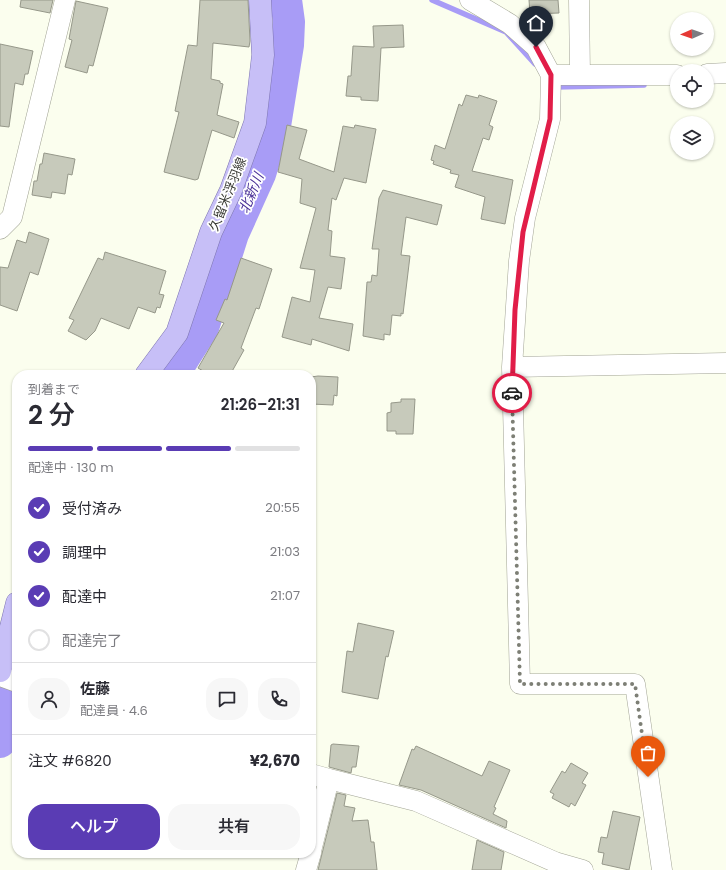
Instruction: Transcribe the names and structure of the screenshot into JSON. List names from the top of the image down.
{
  "streets": {
    "main road": ["久留米浮羽線"]
  },
  "water": ["北新川"],
  "north": "left",
  "page": {
    "heading": ["2 分", "到着まで", "21:26–21:31"],
    "panel": [
      "佐藤",
      "配達員 · 4.6",
      "注文 #6820",
      "¥2,670"
    ],
    "bar": "配達中 · 130 m",
    "list": [
      ["受付済み", "20:55"],
      ["調理中", "21:03"],
      ["配達中", "21:07"],
      "配達完了"
    ],
    "buttons": ["ヘルプ", "共有"]
  }
}
